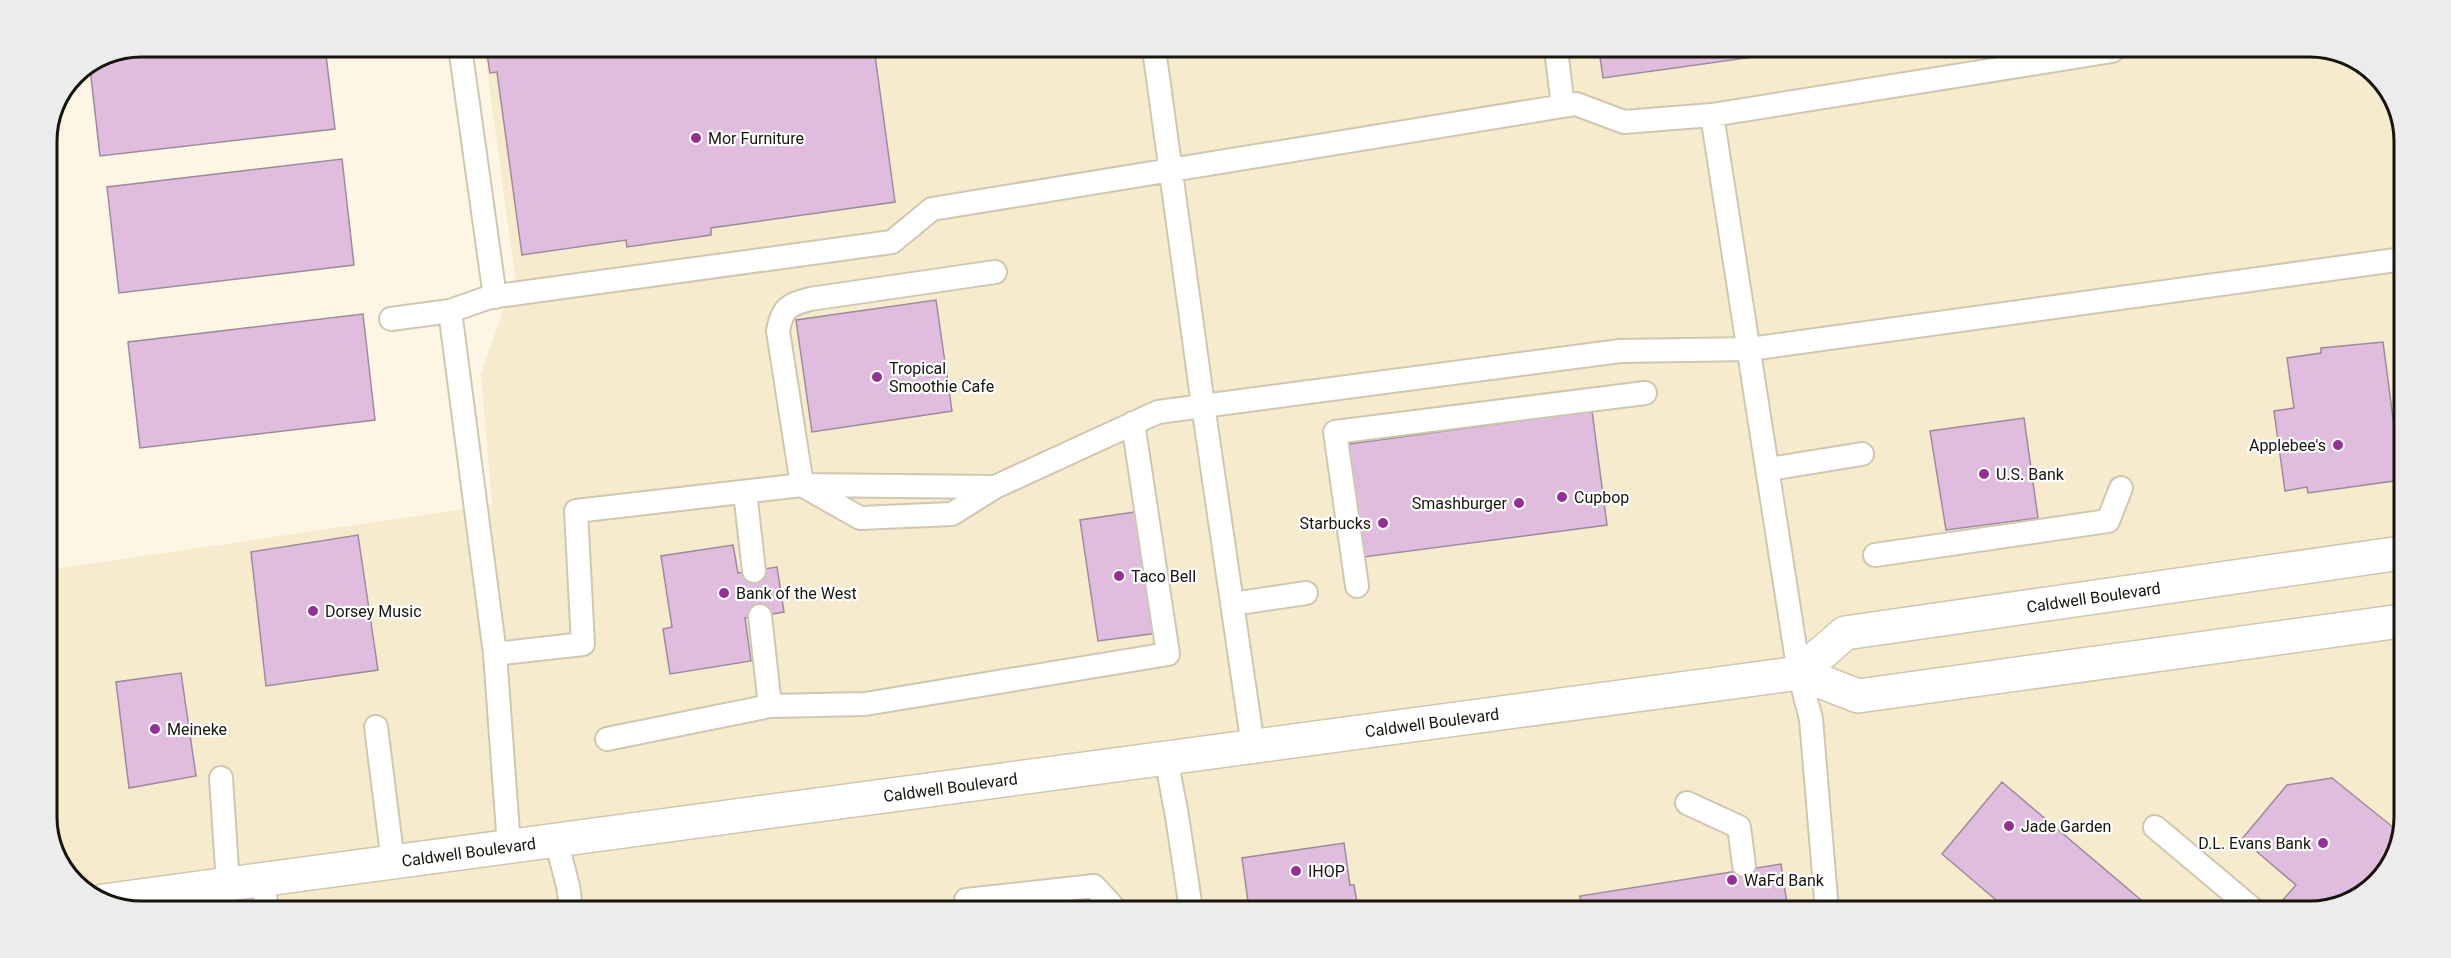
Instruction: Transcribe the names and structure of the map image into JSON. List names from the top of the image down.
{
  "streets": {
    "main road": ["Caldwell Boulevard"]
  },
  "places": [
    "Mor Furniture",
    "Tropical Smoothie Cafe",
    "Applebee's",
    "U.S. Bank",
    "Cupbop",
    "Smashburger",
    "Starbucks",
    "Taco Bell",
    "Bank of the West",
    "Dorsey Music",
    "Meineke",
    "Jade Garden",
    "D.L. Evans Bank",
    "IHOP",
    "WaFd Bank"
  ]
}
